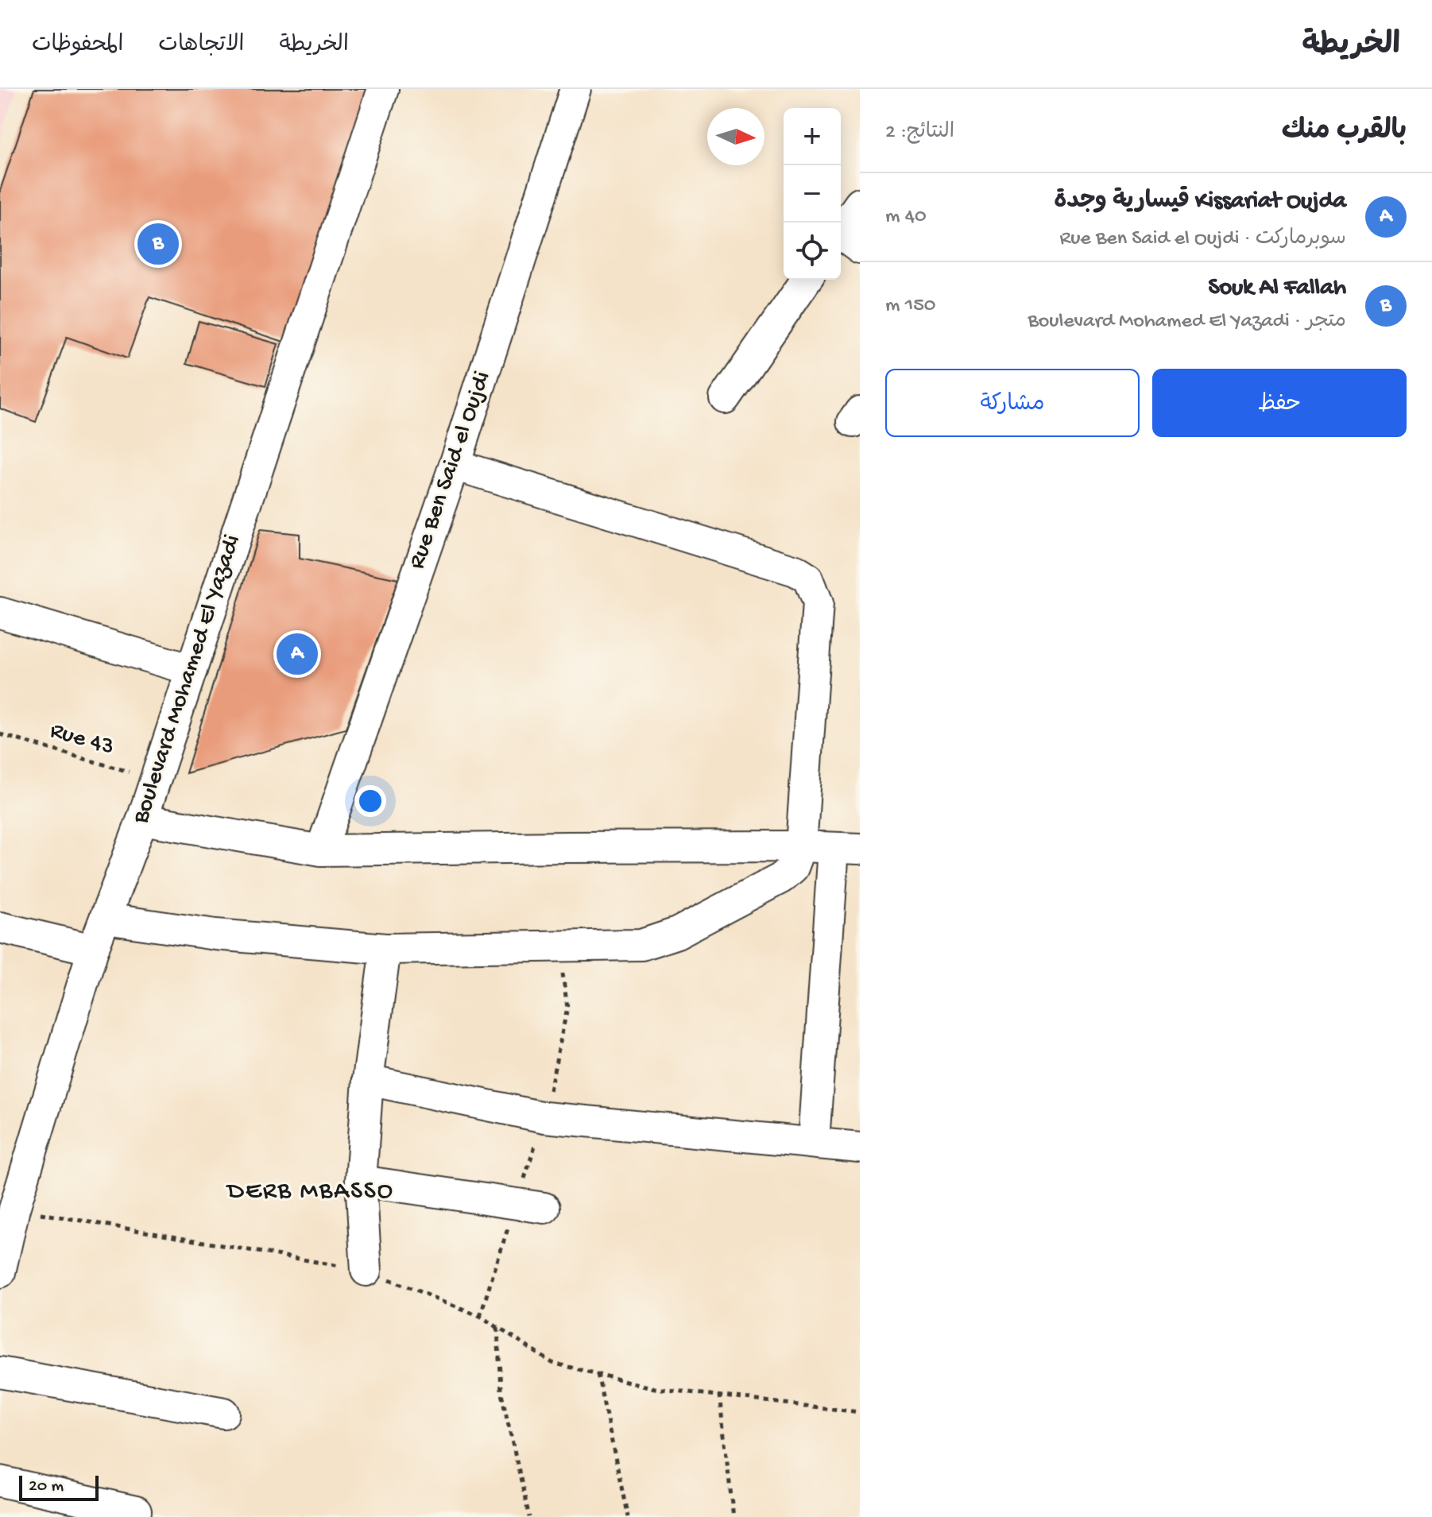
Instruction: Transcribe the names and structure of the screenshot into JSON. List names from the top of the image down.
{
  "streets": {
    "street": ["Rue Ben Said el Oujdi", "Boulevard Mohamed El Yazadi"],
    "path": ["Rue 43"]
  },
  "crossings": [
    ["Boulevard Mohamed El Yazadi", "Rue 43"]
  ],
  "districts": ["DERB MBASSO"],
  "scale_bar": "20 m",
  "north": "right",
  "page": {
    "header": "الخريطة",
    "nav": ["الخريطة", "الاتجاهات", "المحفوظات"],
    "heading": ["بالقرب منك", "النتائج: 2"],
    "map_buttons": ["+", "−"],
    "list": [
      {
        "mark": "A",
        "name": "Kissariat Oujda قيسارية وجدة",
        "note": "سوبرماركت · Rue Ben Said el Oujdi",
        "value": "40 m"
      },
      {
        "mark": "B",
        "name": "Souk Al Fallah",
        "note": "متجر · Boulevard Mohamed El Yazadi",
        "value": "150 m"
      }
    ],
    "pins": ["B", "A"],
    "buttons": ["حفظ", "مشاركة"],
    "scale": "20 m"
  }
}
